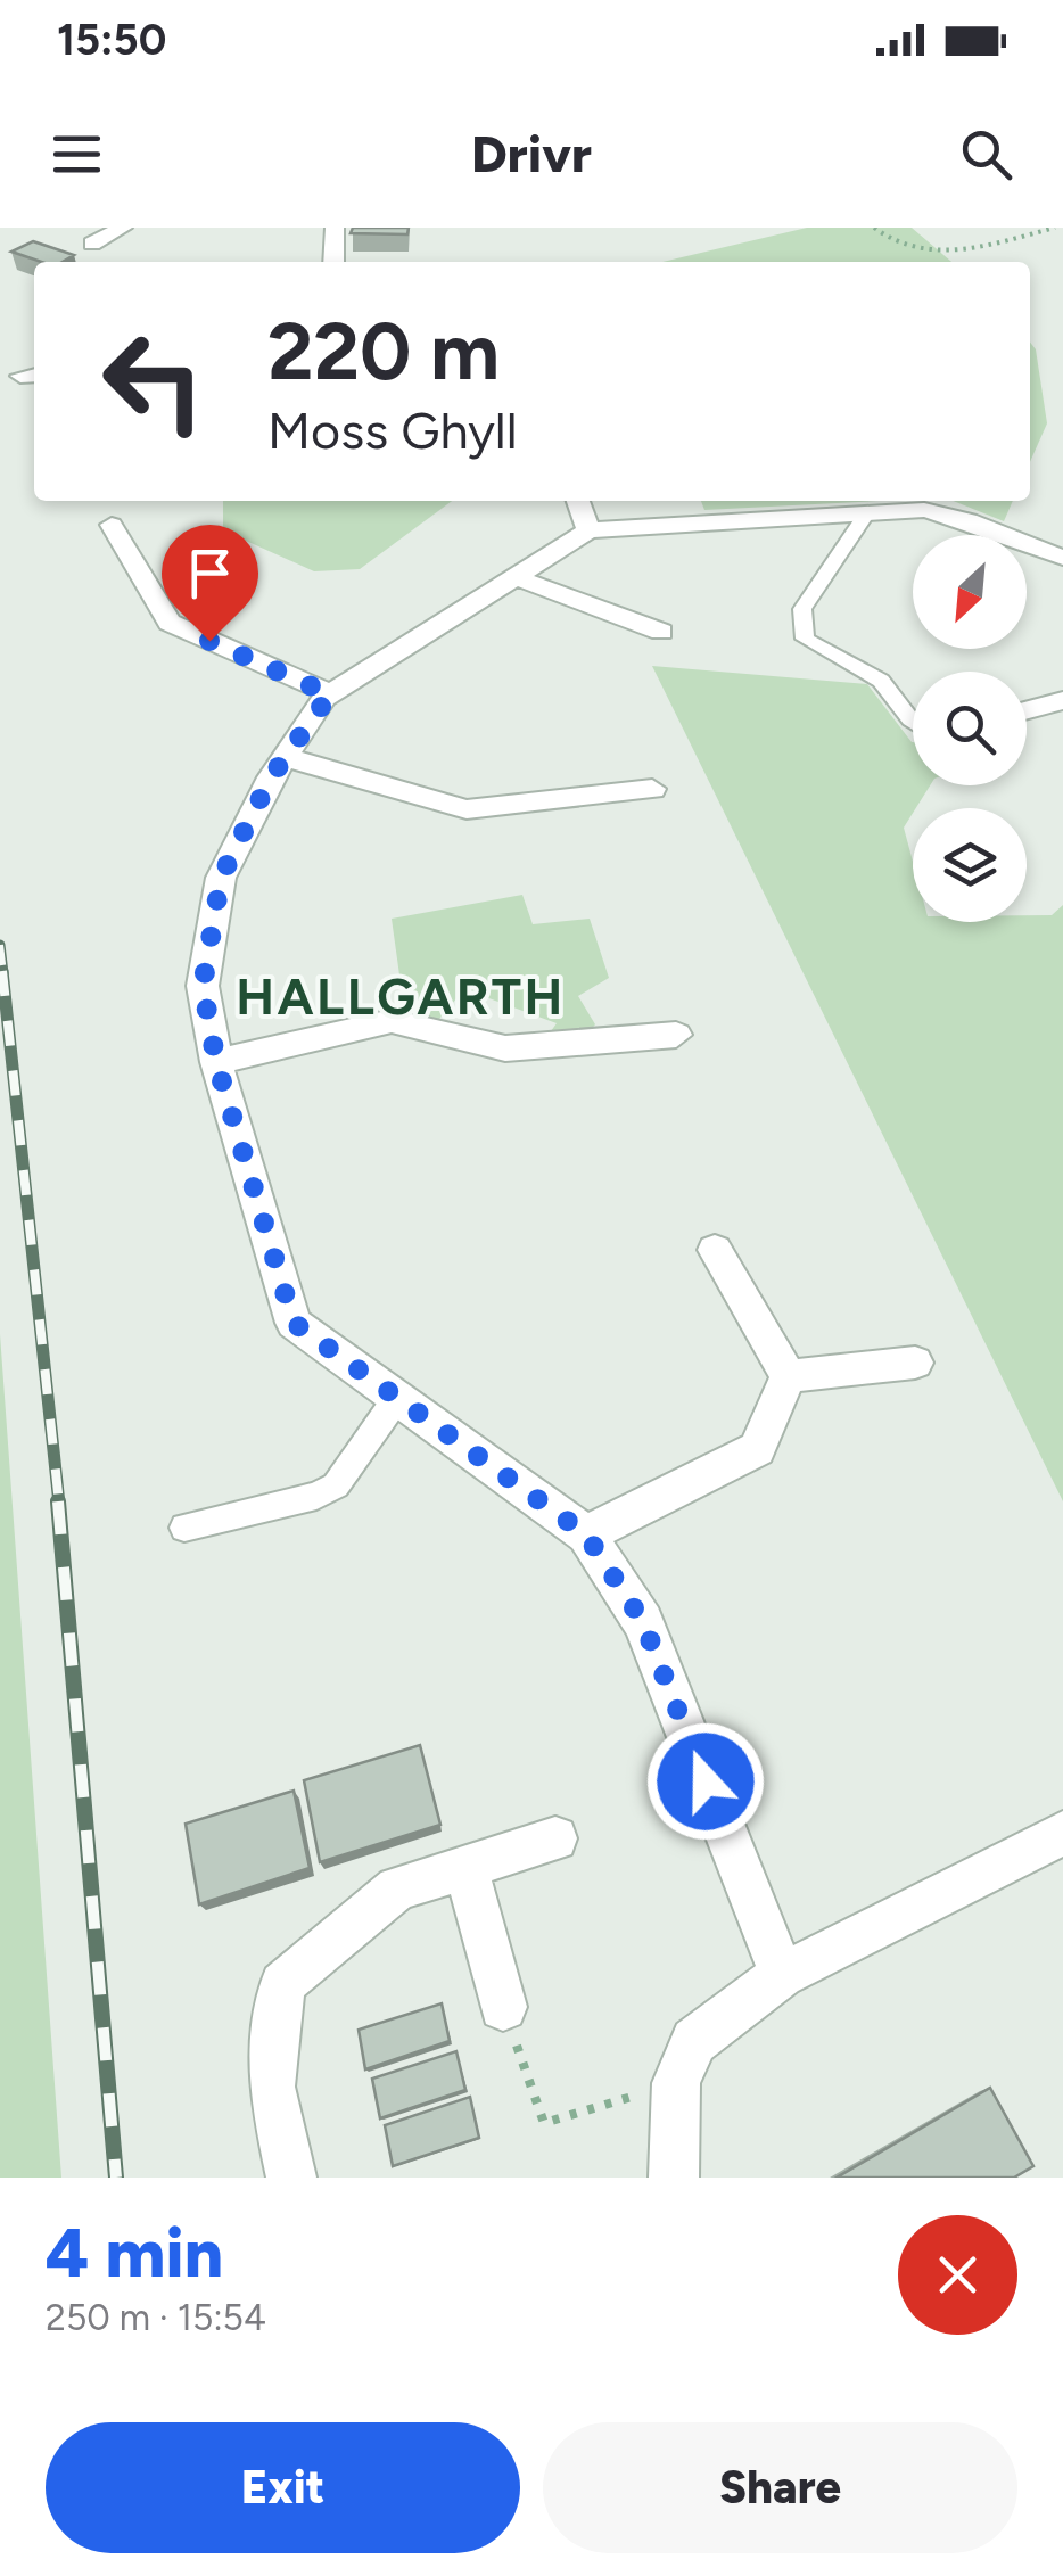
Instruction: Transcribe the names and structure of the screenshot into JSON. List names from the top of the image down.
{
  "districts": ["HALLGARTH"],
  "north": "bottom left",
  "page": {
    "status": "15:50",
    "header": "Drivr",
    "turn": ["220 m", "Moss Ghyll"],
    "heading": ["4 min", "250 m · 15:54"],
    "buttons": ["Exit", "Share"]
  }
}
